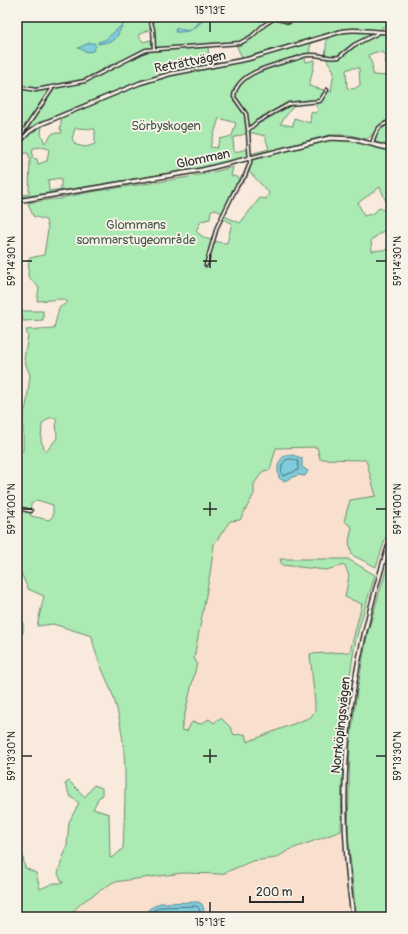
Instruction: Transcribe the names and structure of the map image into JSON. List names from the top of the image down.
{
  "streets": {
    "main road": ["Glomman", "Norrköpingsvägen"],
    "street": ["Reträttvägen"]
  },
  "parks": ["Sörbyskogen", "Glommans sommarstugeområde"],
  "scale_bar": "200 m",
  "coordinates": [
    "15°13'E",
    "59°14'30\"N",
    "59°14'00\"N",
    "59°13'30\"N"
  ]
}
